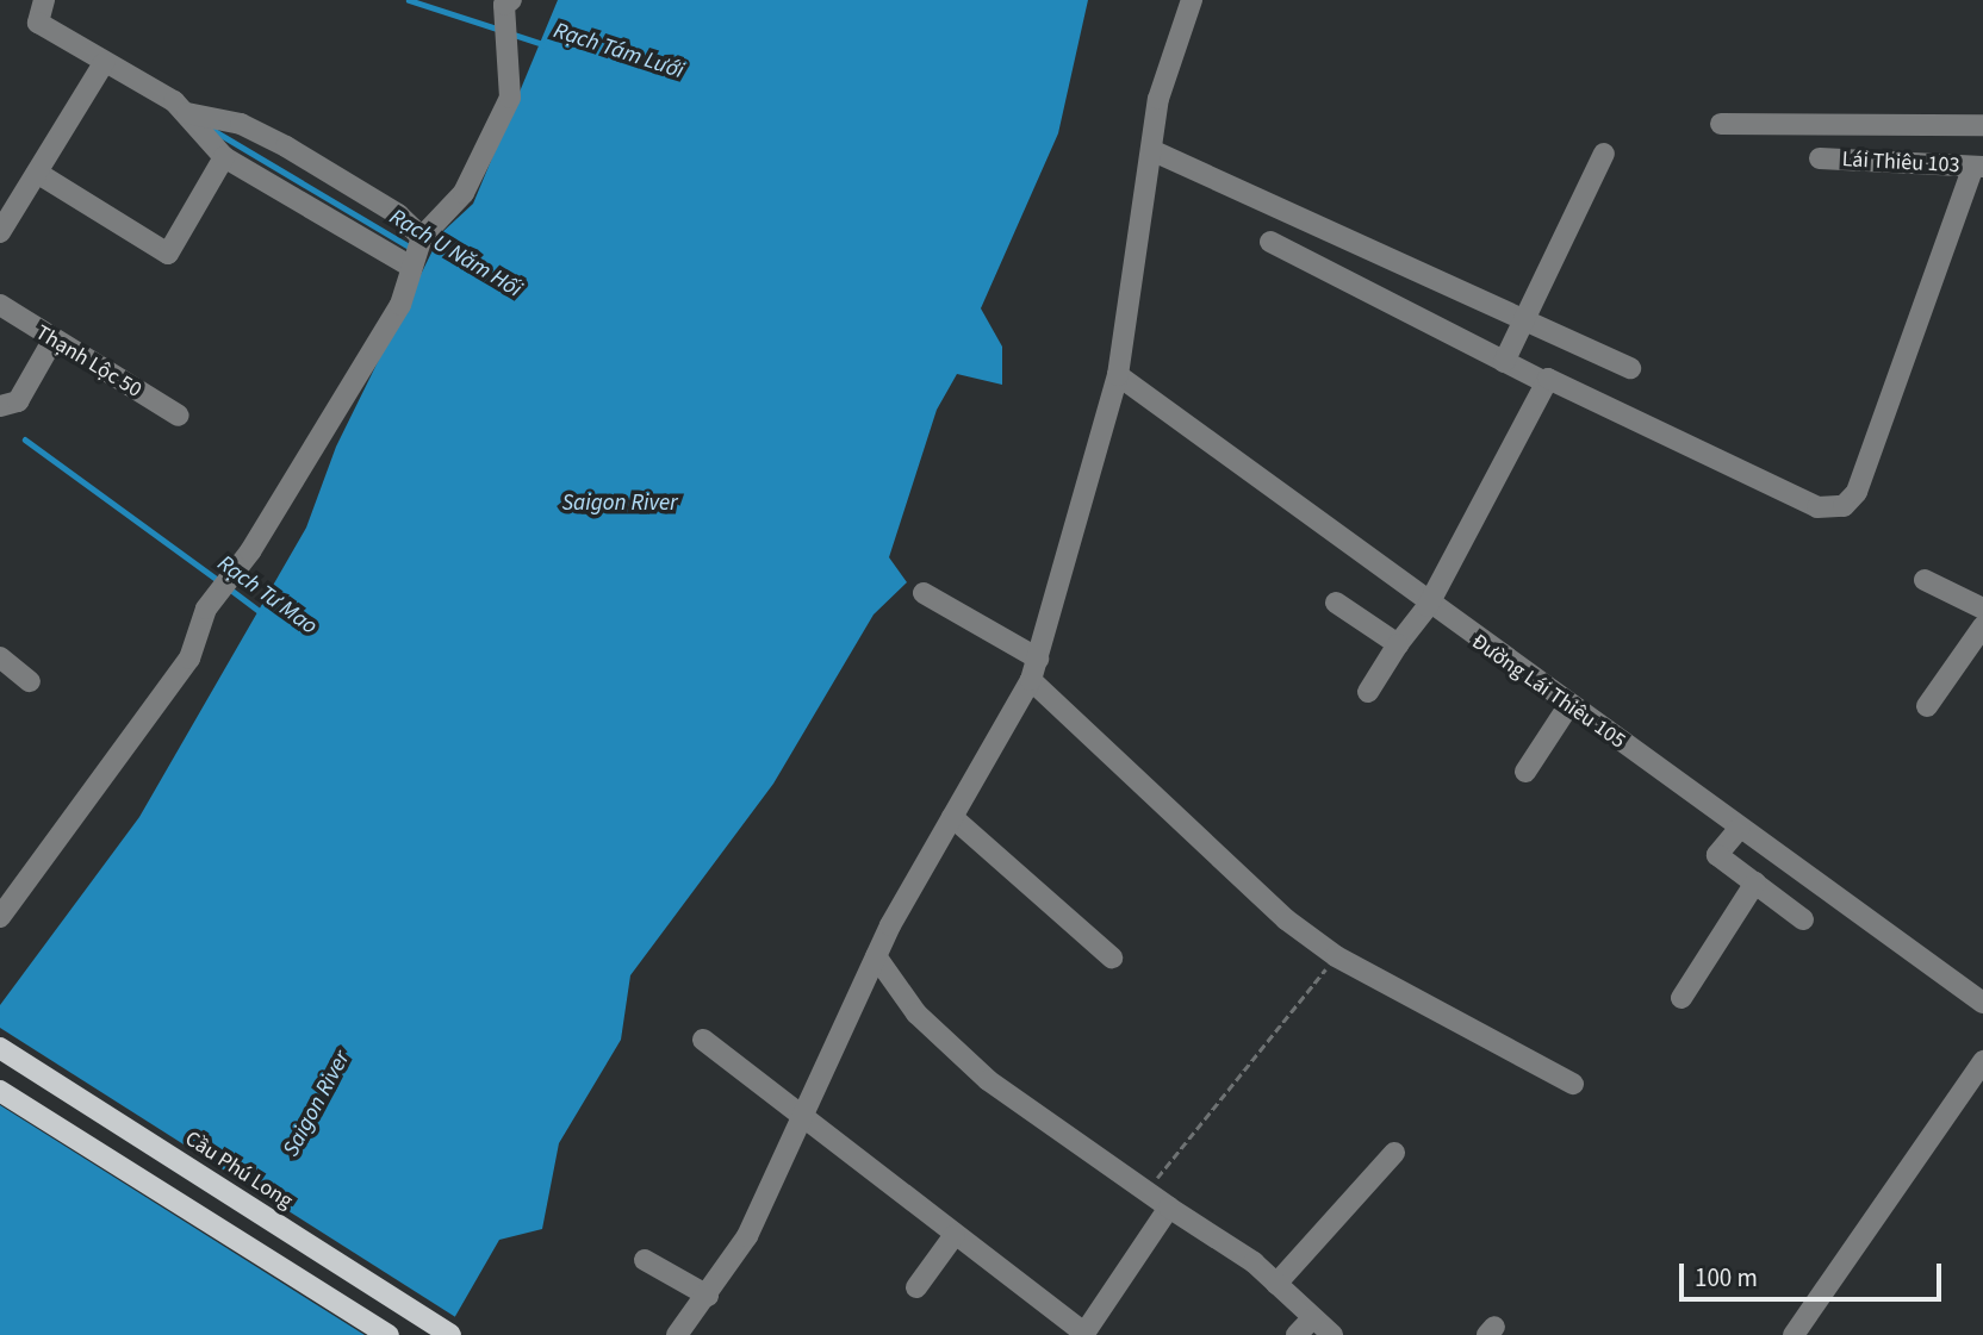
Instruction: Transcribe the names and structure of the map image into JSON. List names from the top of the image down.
{
  "streets": {
    "main road": ["Cầu Phú Long"],
    "street": ["Lái Thiêu 103", "Thạnh Lộc 50", "Đường Lái Thiêu 105"]
  },
  "water": [
    "Rạch Tám Lưới",
    "Rạch U Năm Hối",
    "Saigon River",
    "Rạch Tư Mao"
  ],
  "scale_bar": "100 m"
}
